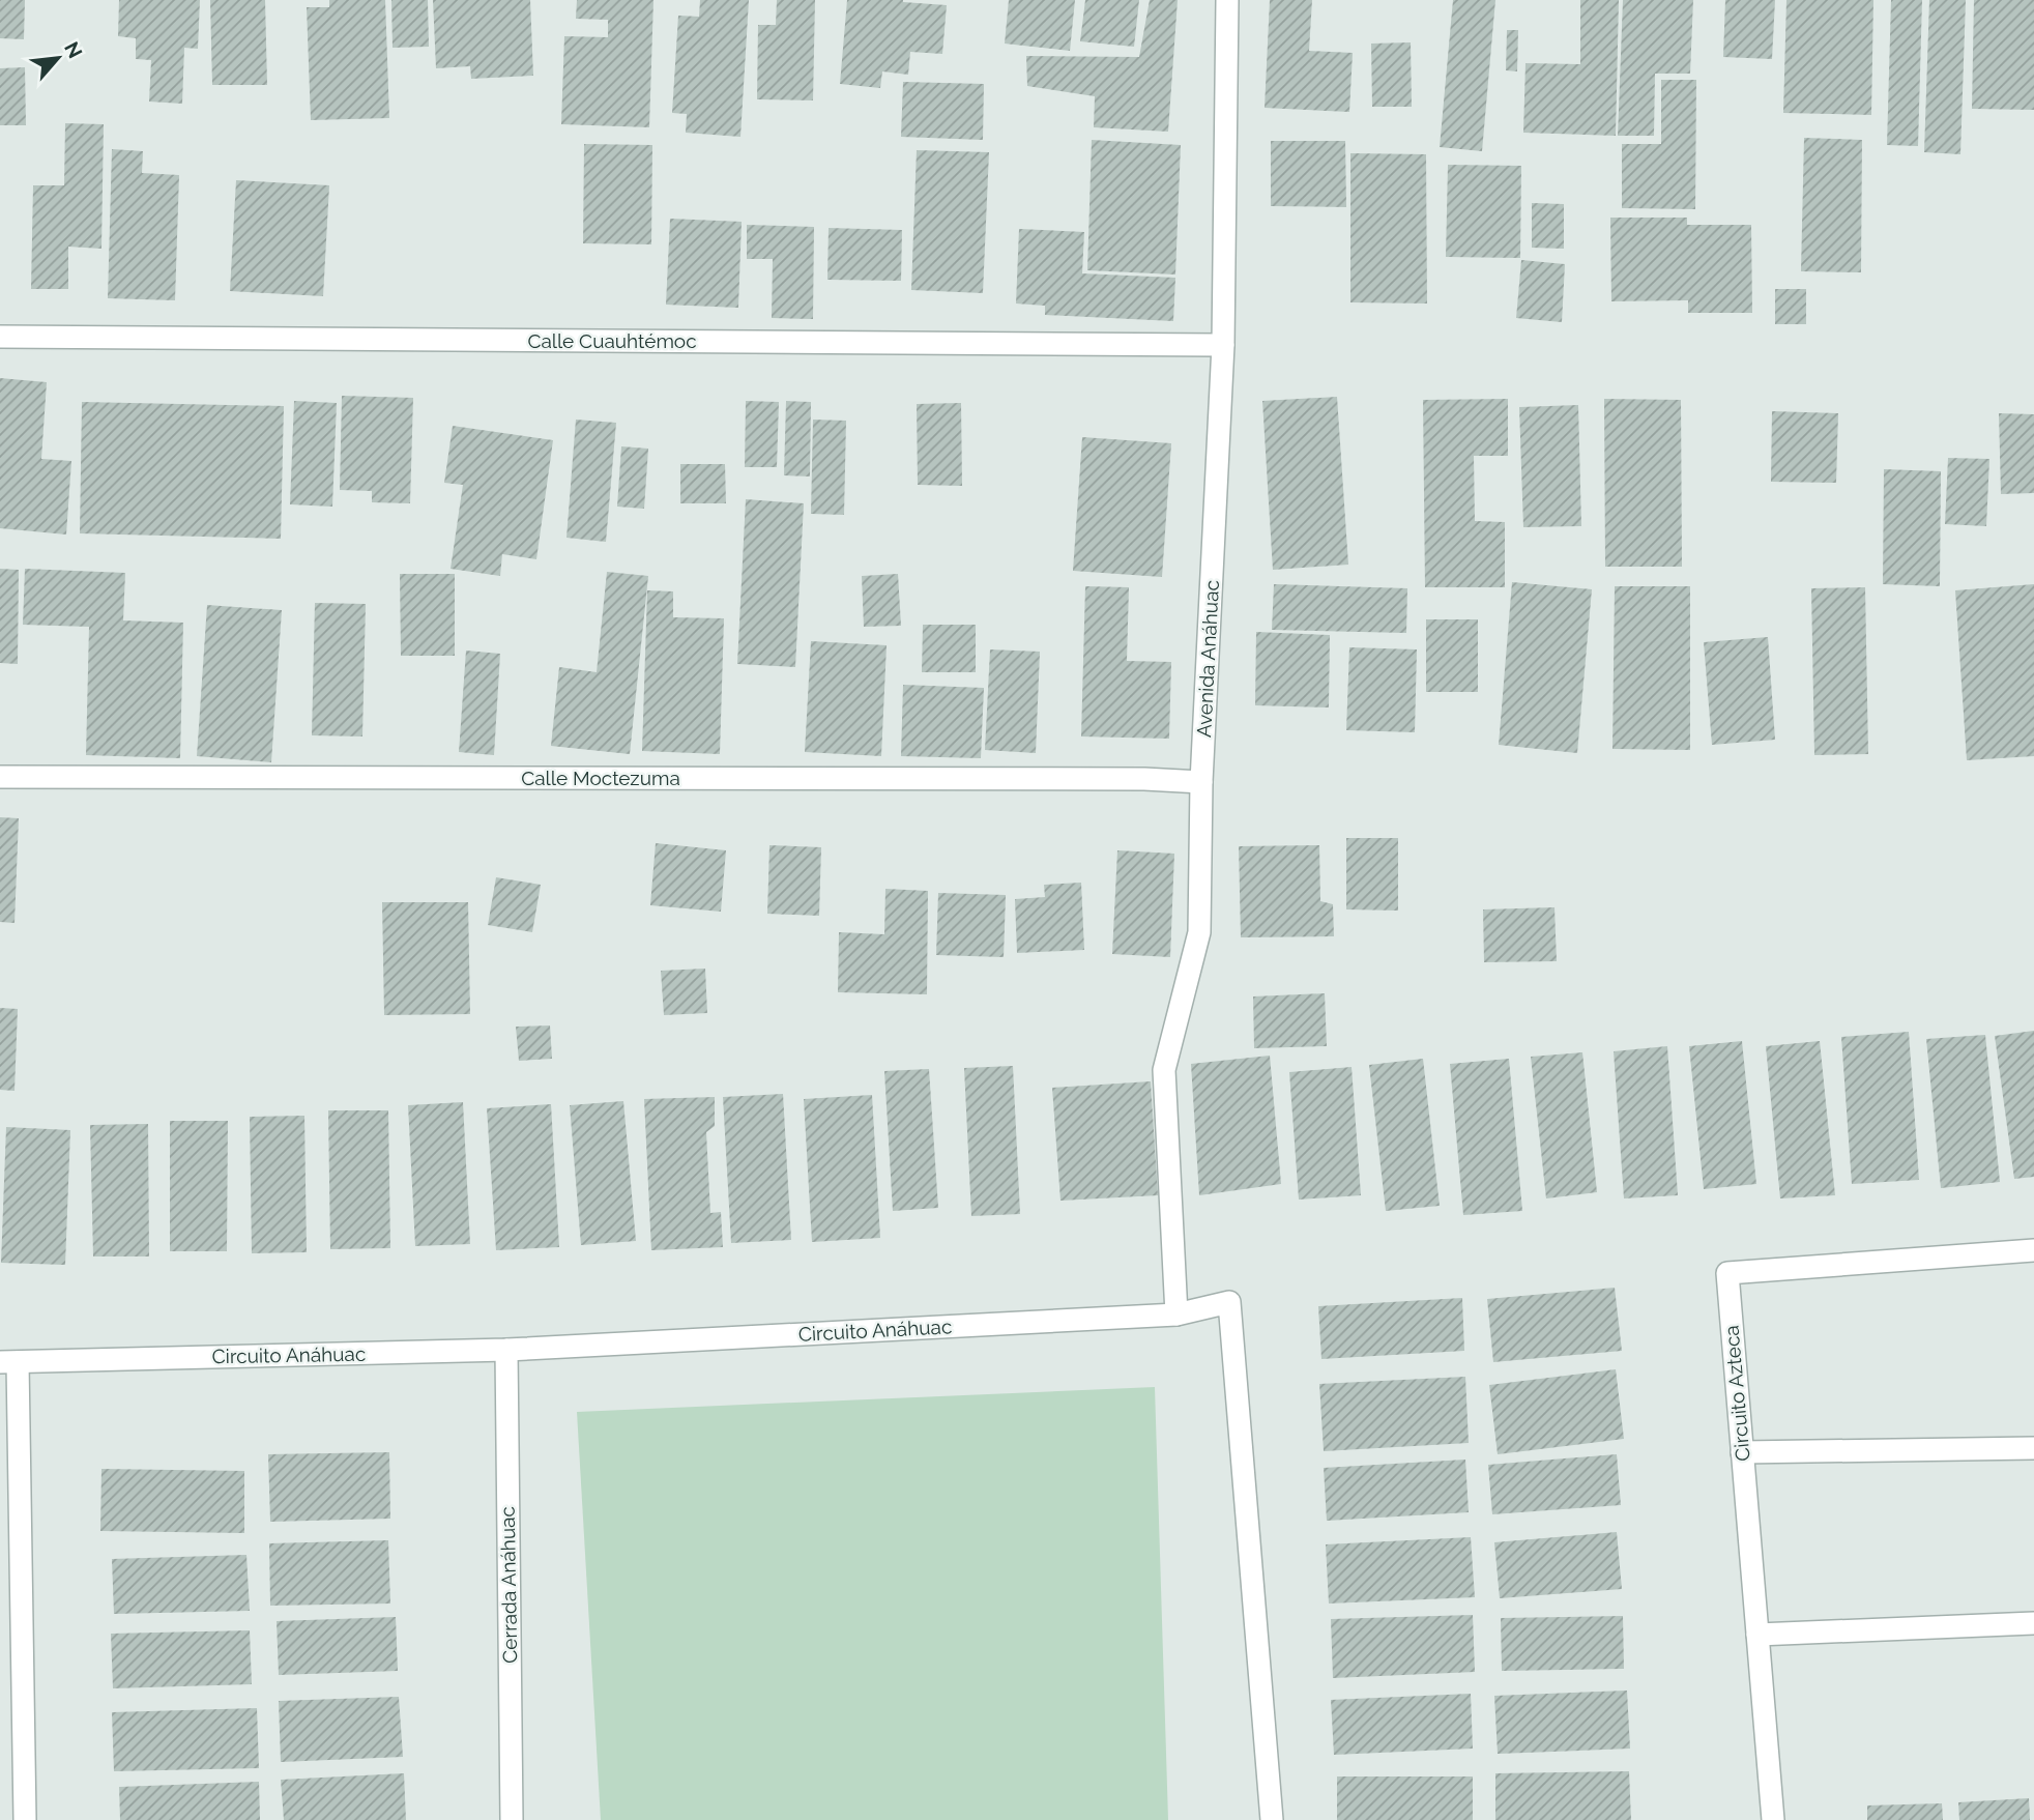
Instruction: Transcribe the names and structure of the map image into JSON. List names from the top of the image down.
{
  "streets": {
    "street": [
      "Calle Cuauhtémoc",
      "Avenida Anáhuac",
      "Calle Moctezuma",
      "Circuito Anáhuac",
      "Circuito Azteca",
      "Cerrada Anáhuac"
    ]
  },
  "crossings": [
    ["Calle Cuauhtémoc", "Avenida Anáhuac"],
    ["Avenida Anáhuac", "Calle Moctezuma"],
    ["Avenida Anáhuac", "Circuito Anáhuac"],
    ["Circuito Anáhuac", "Cerrada Anáhuac"]
  ],
  "north": "top right"
}
